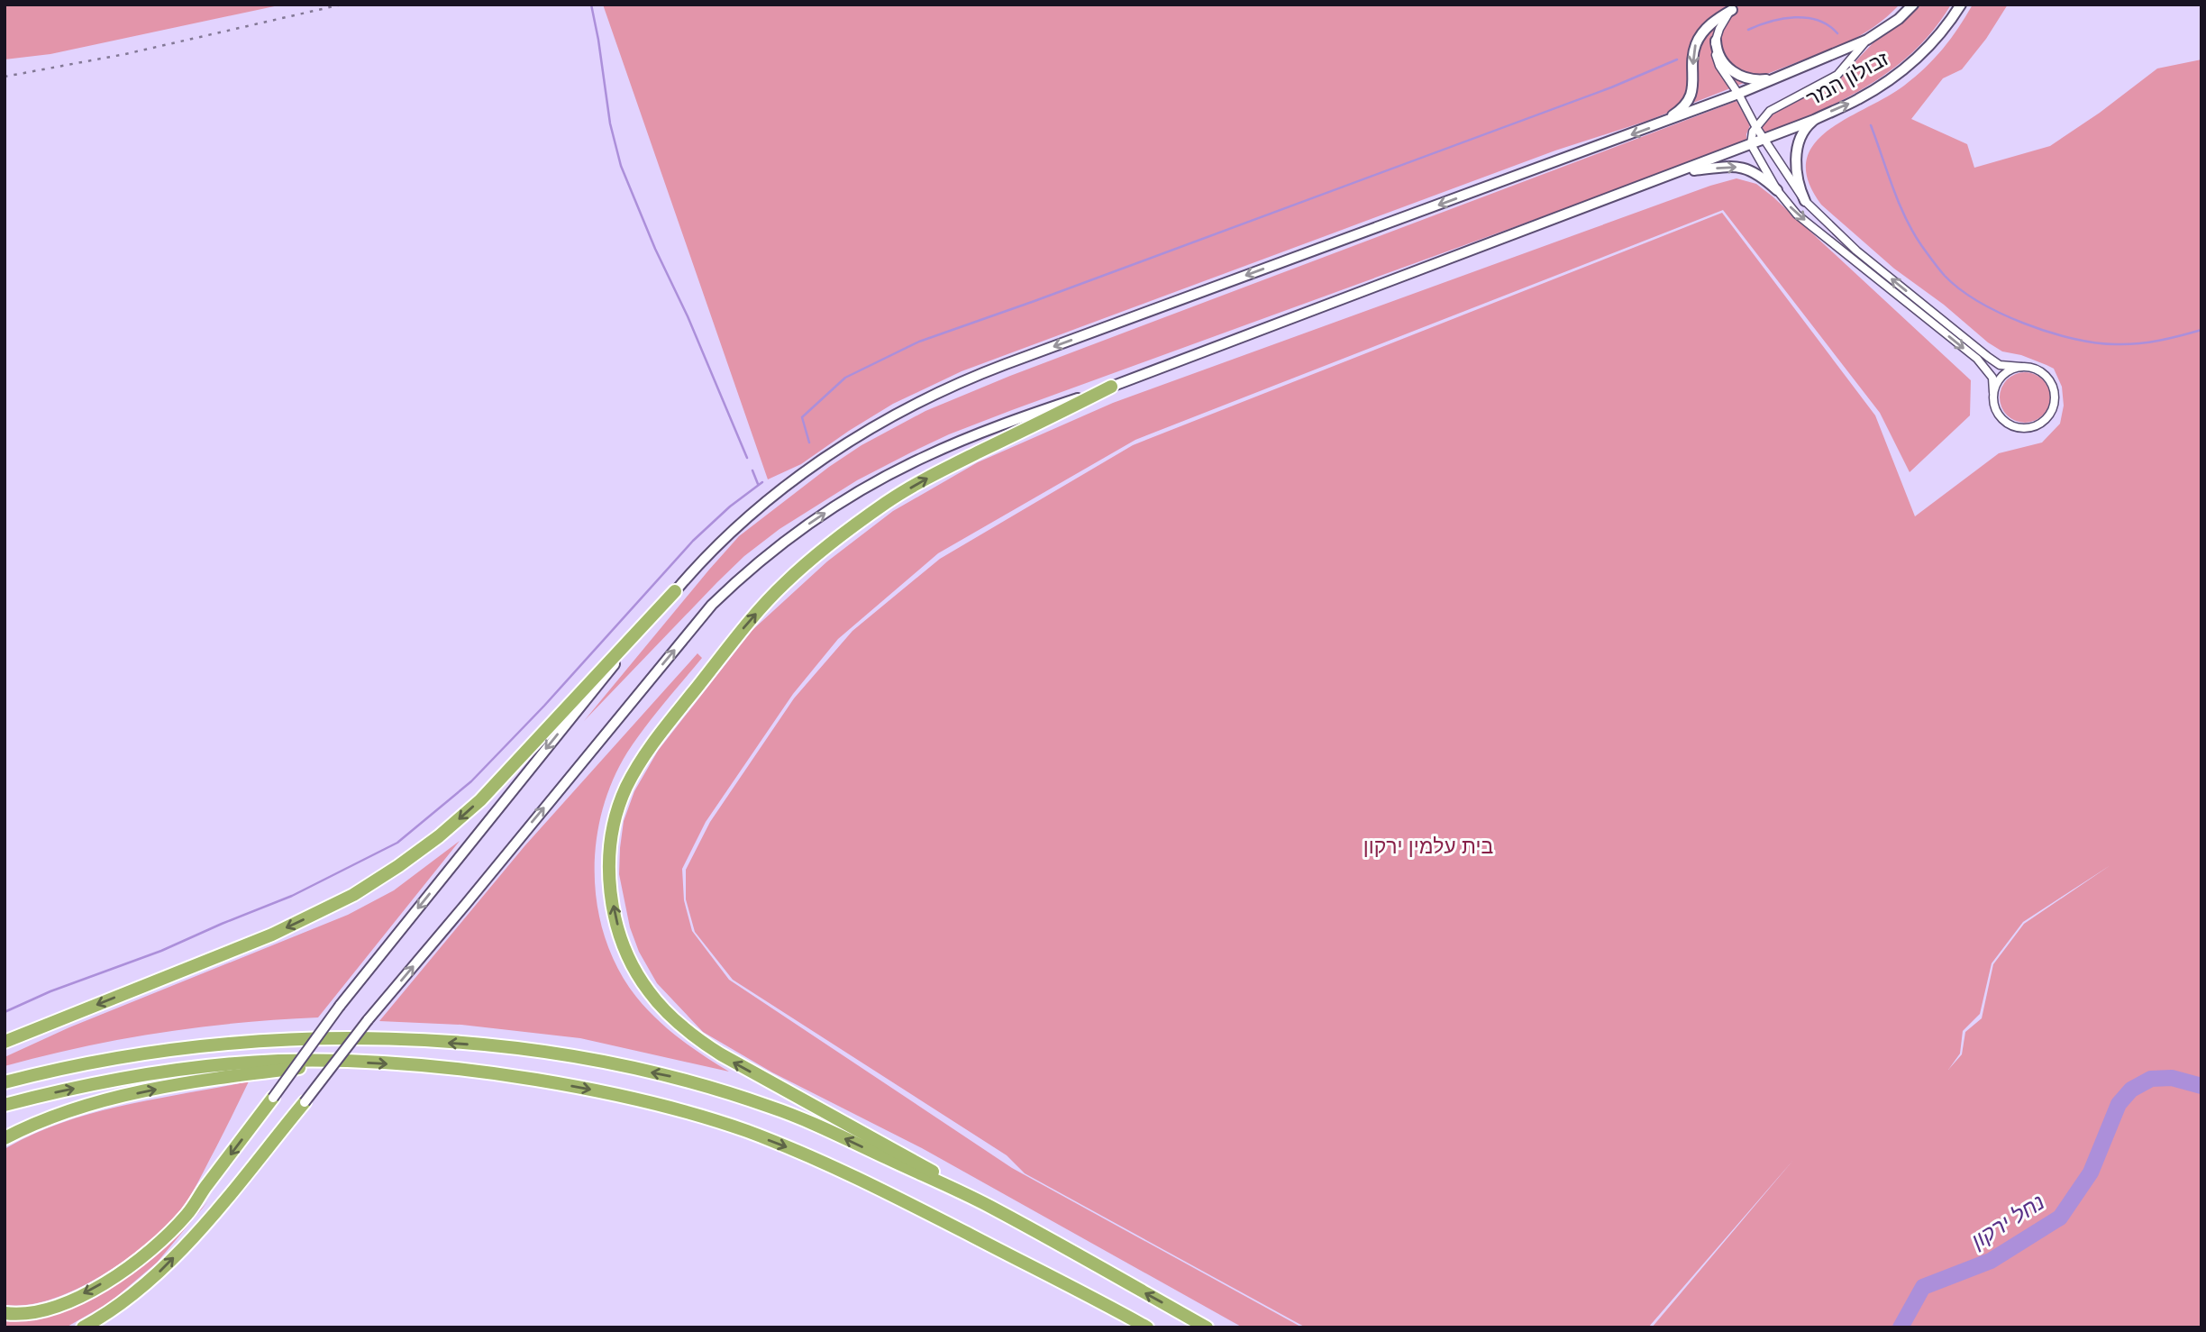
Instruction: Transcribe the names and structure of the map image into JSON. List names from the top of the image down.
{
  "streets": {
    "main road": ["זבולון המר"]
  },
  "water": ["נחל ירקון"],
  "parks": ["בית עלמין ירקון"]
}
